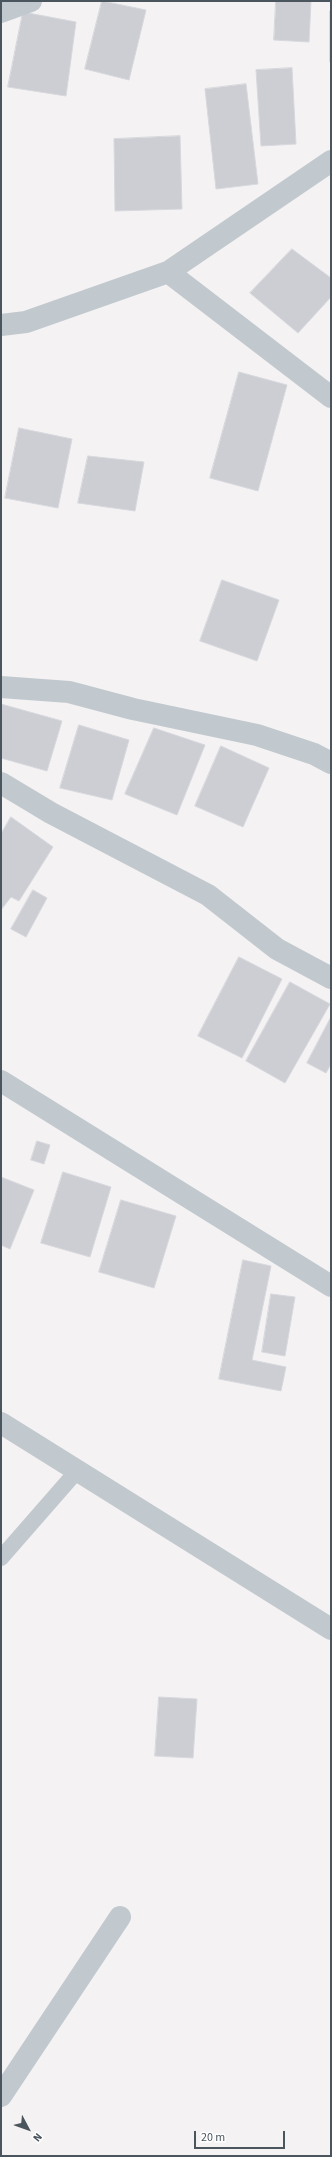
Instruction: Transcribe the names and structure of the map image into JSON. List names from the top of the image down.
{
  "scale_bar": "20 m",
  "north": "bottom right"
}
